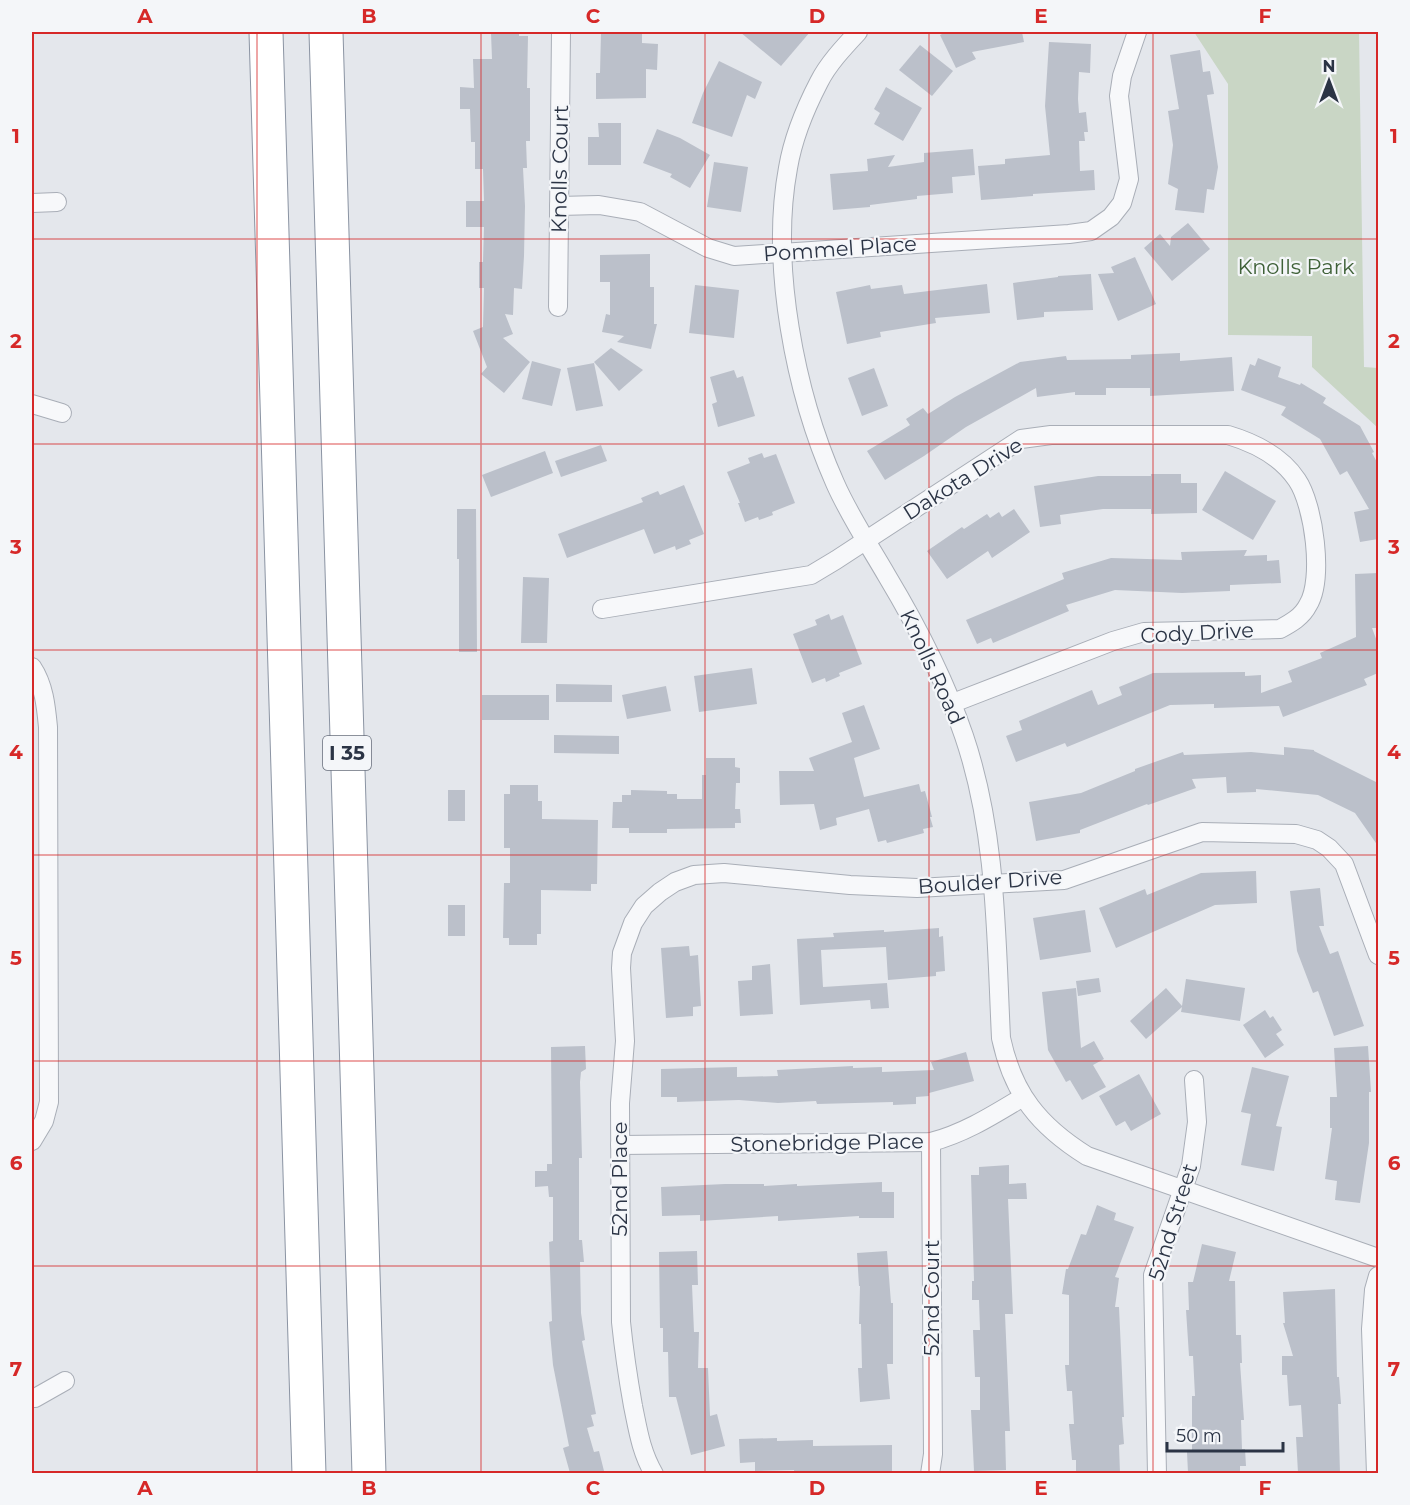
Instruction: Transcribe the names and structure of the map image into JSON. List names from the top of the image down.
{
  "streets": {
    "highway": ["I 35"],
    "street": [
      "Knolls Court",
      "Pommel Place",
      "Dakota Drive",
      "Cody Drive",
      "Knolls Road",
      "Boulder Drive",
      "Stonebridge Place",
      "52nd Place",
      "52nd Street",
      "52nd Court"
    ]
  },
  "crossings": [
    ["Knolls Court", "Pommel Place"],
    ["Pommel Place", "Knolls Road"],
    ["Dakota Drive", "Cody Drive"],
    ["Dakota Drive", "Knolls Road"],
    ["Cody Drive", "Knolls Road"],
    ["Knolls Road", "Boulder Drive"],
    ["Knolls Road", "Stonebridge Place"],
    ["Knolls Road", "52nd Street"],
    ["Boulder Drive", "52nd Place"],
    ["Stonebridge Place", "52nd Place"],
    ["Stonebridge Place", "52nd Court"]
  ],
  "parks": ["Knolls Park"],
  "scale_bar": "50 m",
  "north": "top",
  "grid": {
    "columns": [
      "A",
      "B",
      "C",
      "D",
      "E",
      "F"
    ],
    "rows": [
      "1",
      "2",
      "3",
      "4",
      "5",
      "6",
      "7"
    ]
  }
}
